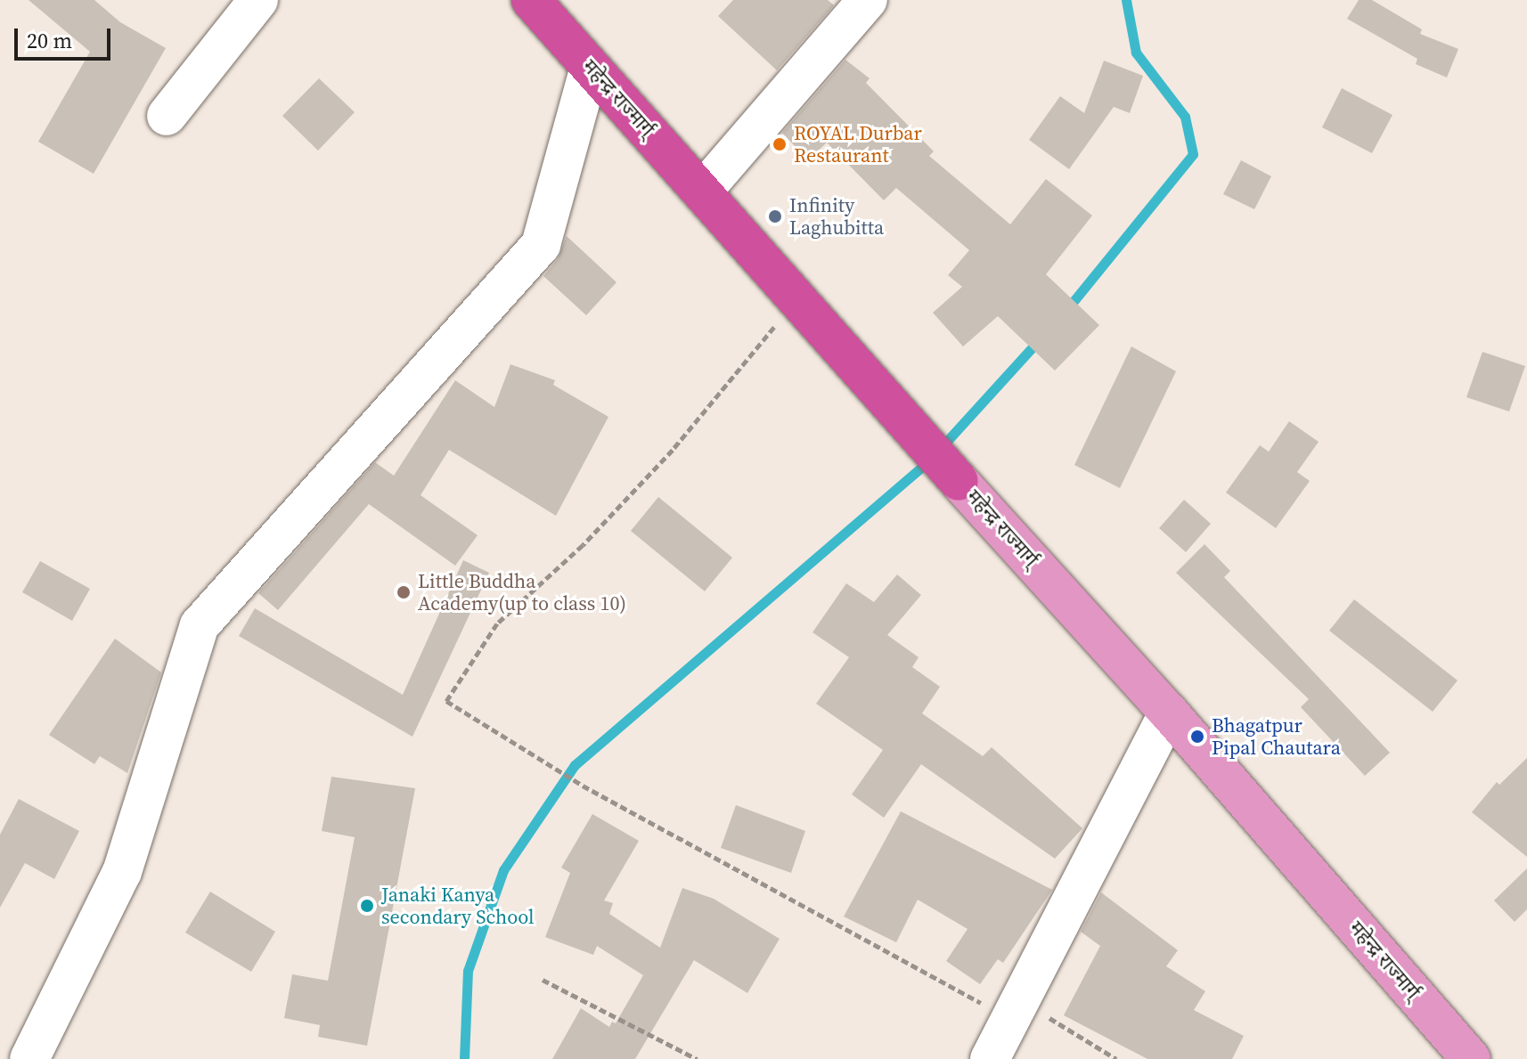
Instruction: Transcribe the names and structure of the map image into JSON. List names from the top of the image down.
{
  "streets": {
    "highway": ["महेन्द्र राज्मार्ग्"]
  },
  "places": [
    "ROYAL Durbar Restaurant",
    "Infinity Laghubitta",
    "Little Buddha Academy(up to class 10)",
    "Bhagatpur Pipal Chautara",
    "Janaki Kanya secondary School"
  ],
  "scale_bar": "20 m"
}
